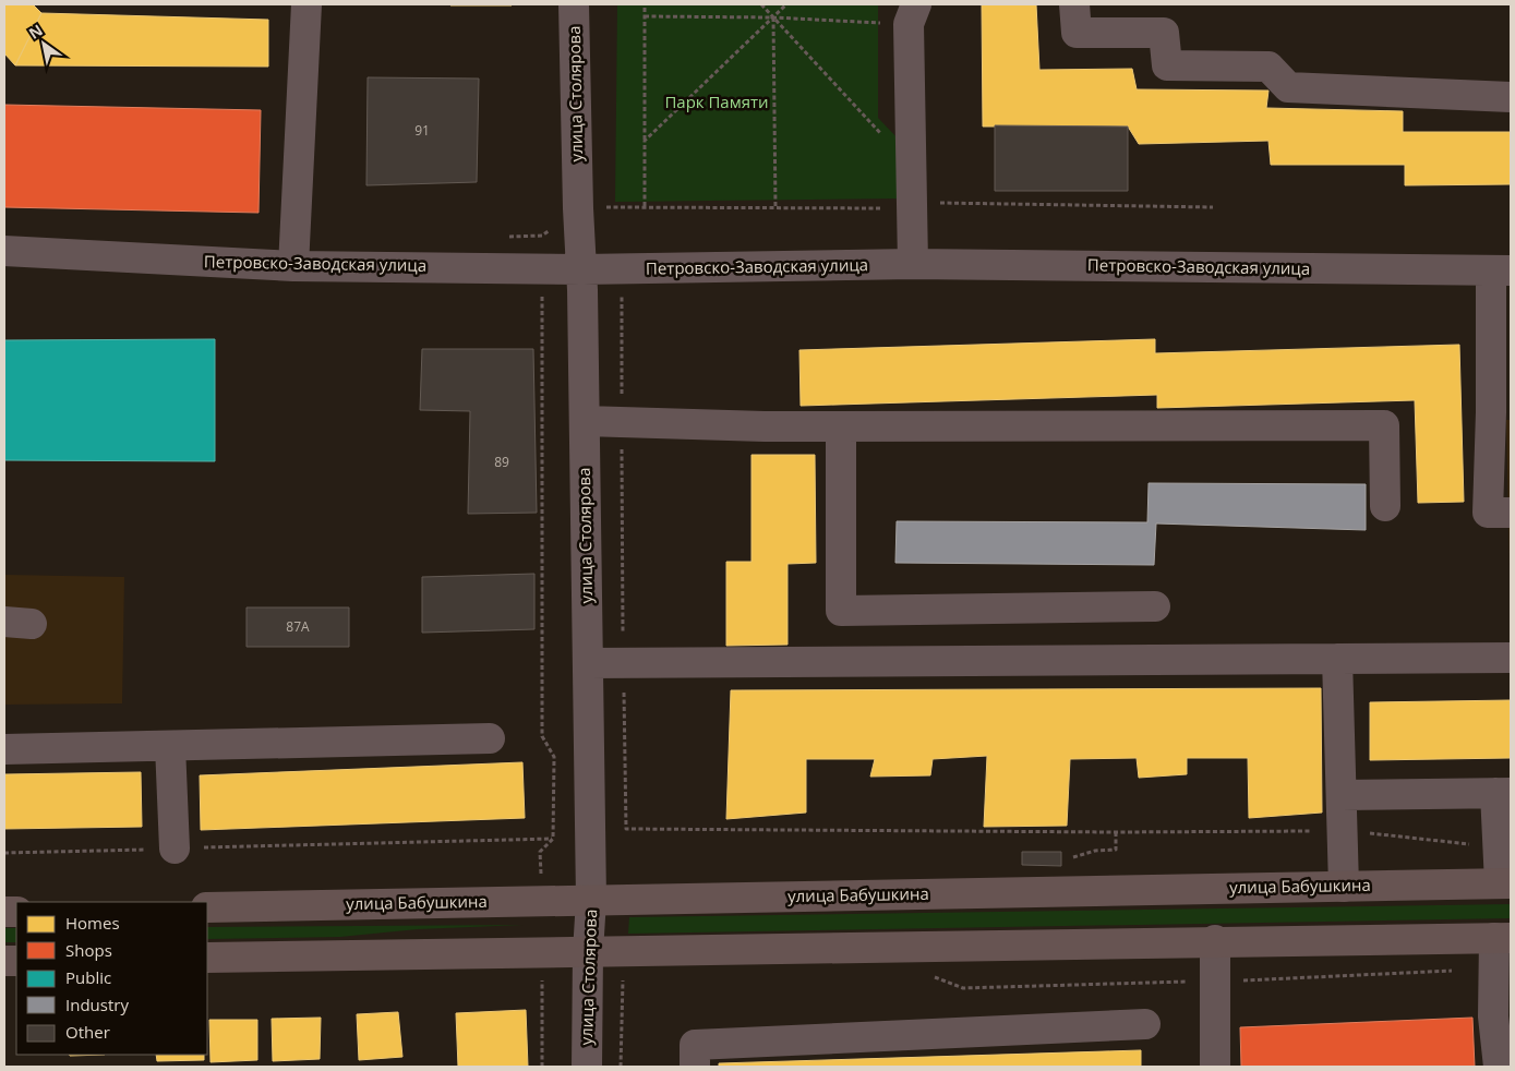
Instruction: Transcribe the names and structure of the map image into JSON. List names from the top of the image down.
{
  "streets": {
    "main road": ["улица Бабушкина"],
    "street": ["улица Столярова", "Петровско-Заводская улица"]
  },
  "crossings": [
    ["улица Столярова", "Петровско-Заводская улица"],
    ["улица Столярова", "улица Бабушкина"]
  ],
  "parks": ["Парк Памяти"],
  "house_numbers": ["91", "89", "87А"],
  "legend": [
    "Homes",
    "Shops",
    "Public",
    "Industry",
    "Other"
  ],
  "north": "top left"
}
